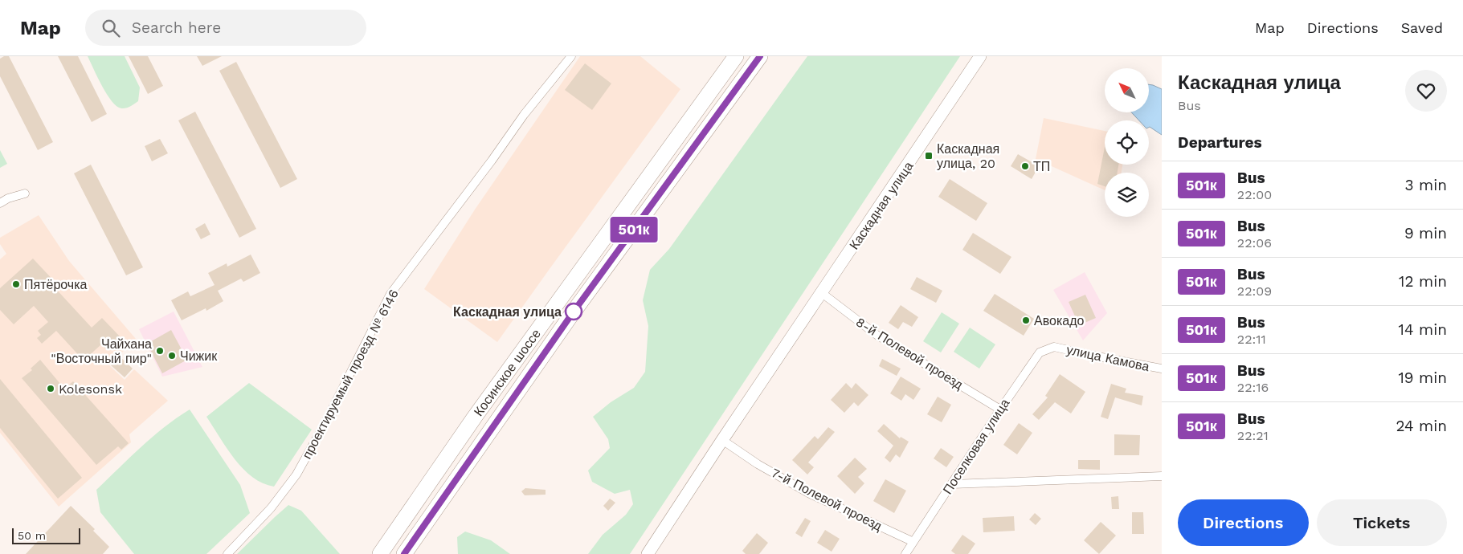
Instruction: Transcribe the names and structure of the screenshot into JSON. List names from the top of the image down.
{
  "streets": {
    "highway": ["Косинское шоссе"],
    "street": [
      "Каскадная улица",
      "8-й Полевой проезд",
      "улица Камова",
      "проектируемый проезд № 6146",
      "Поселковая улица",
      "7-й Полевой проезд"
    ]
  },
  "crossings": [
    ["Каскадная улица", "8-й Полевой проезд"],
    ["Каскадная улица", "7-й Полевой проезд"],
    ["8-й Полевой проезд", "Поселковая улица"],
    ["улица Камова", "Поселковая улица"],
    ["Поселковая улица", "7-й Полевой проезд"]
  ],
  "places": {
    "transit": ["Каскадная улица, 20"],
    "other": [
      "ТП",
      "Пятёрочка",
      "Каскадная улица",
      "Авокадо",
      "Чайхана \"Восточный пир\"",
      "Чижик",
      "Kolesonsk"
    ]
  },
  "lines": ["bus line 501к"],
  "scale_bar": "50 m",
  "north": "top left",
  "page": {
    "header": "Map",
    "search": "Search here",
    "nav": ["Map", "Directions", "Saved"],
    "on_map": "501к",
    "heading": [
      ["Каскадная улица", "Bus"],
      "Departures"
    ],
    "list": [
      {
        "mark": "501к",
        "name": "Bus",
        "note": "22:00",
        "value": "3 min"
      },
      {
        "mark": "501к",
        "name": "Bus",
        "note": "22:06",
        "value": "9 min"
      },
      {
        "mark": "501к",
        "name": "Bus",
        "note": "22:09",
        "value": "12 min"
      },
      {
        "mark": "501к",
        "name": "Bus",
        "note": "22:11",
        "value": "14 min"
      },
      {
        "mark": "501к",
        "name": "Bus",
        "note": "22:16",
        "value": "19 min"
      },
      {
        "mark": "501к",
        "name": "Bus",
        "note": "22:21",
        "value": "24 min"
      }
    ],
    "buttons": ["Directions", "Tickets"],
    "scale": "50 m"
  }
}
